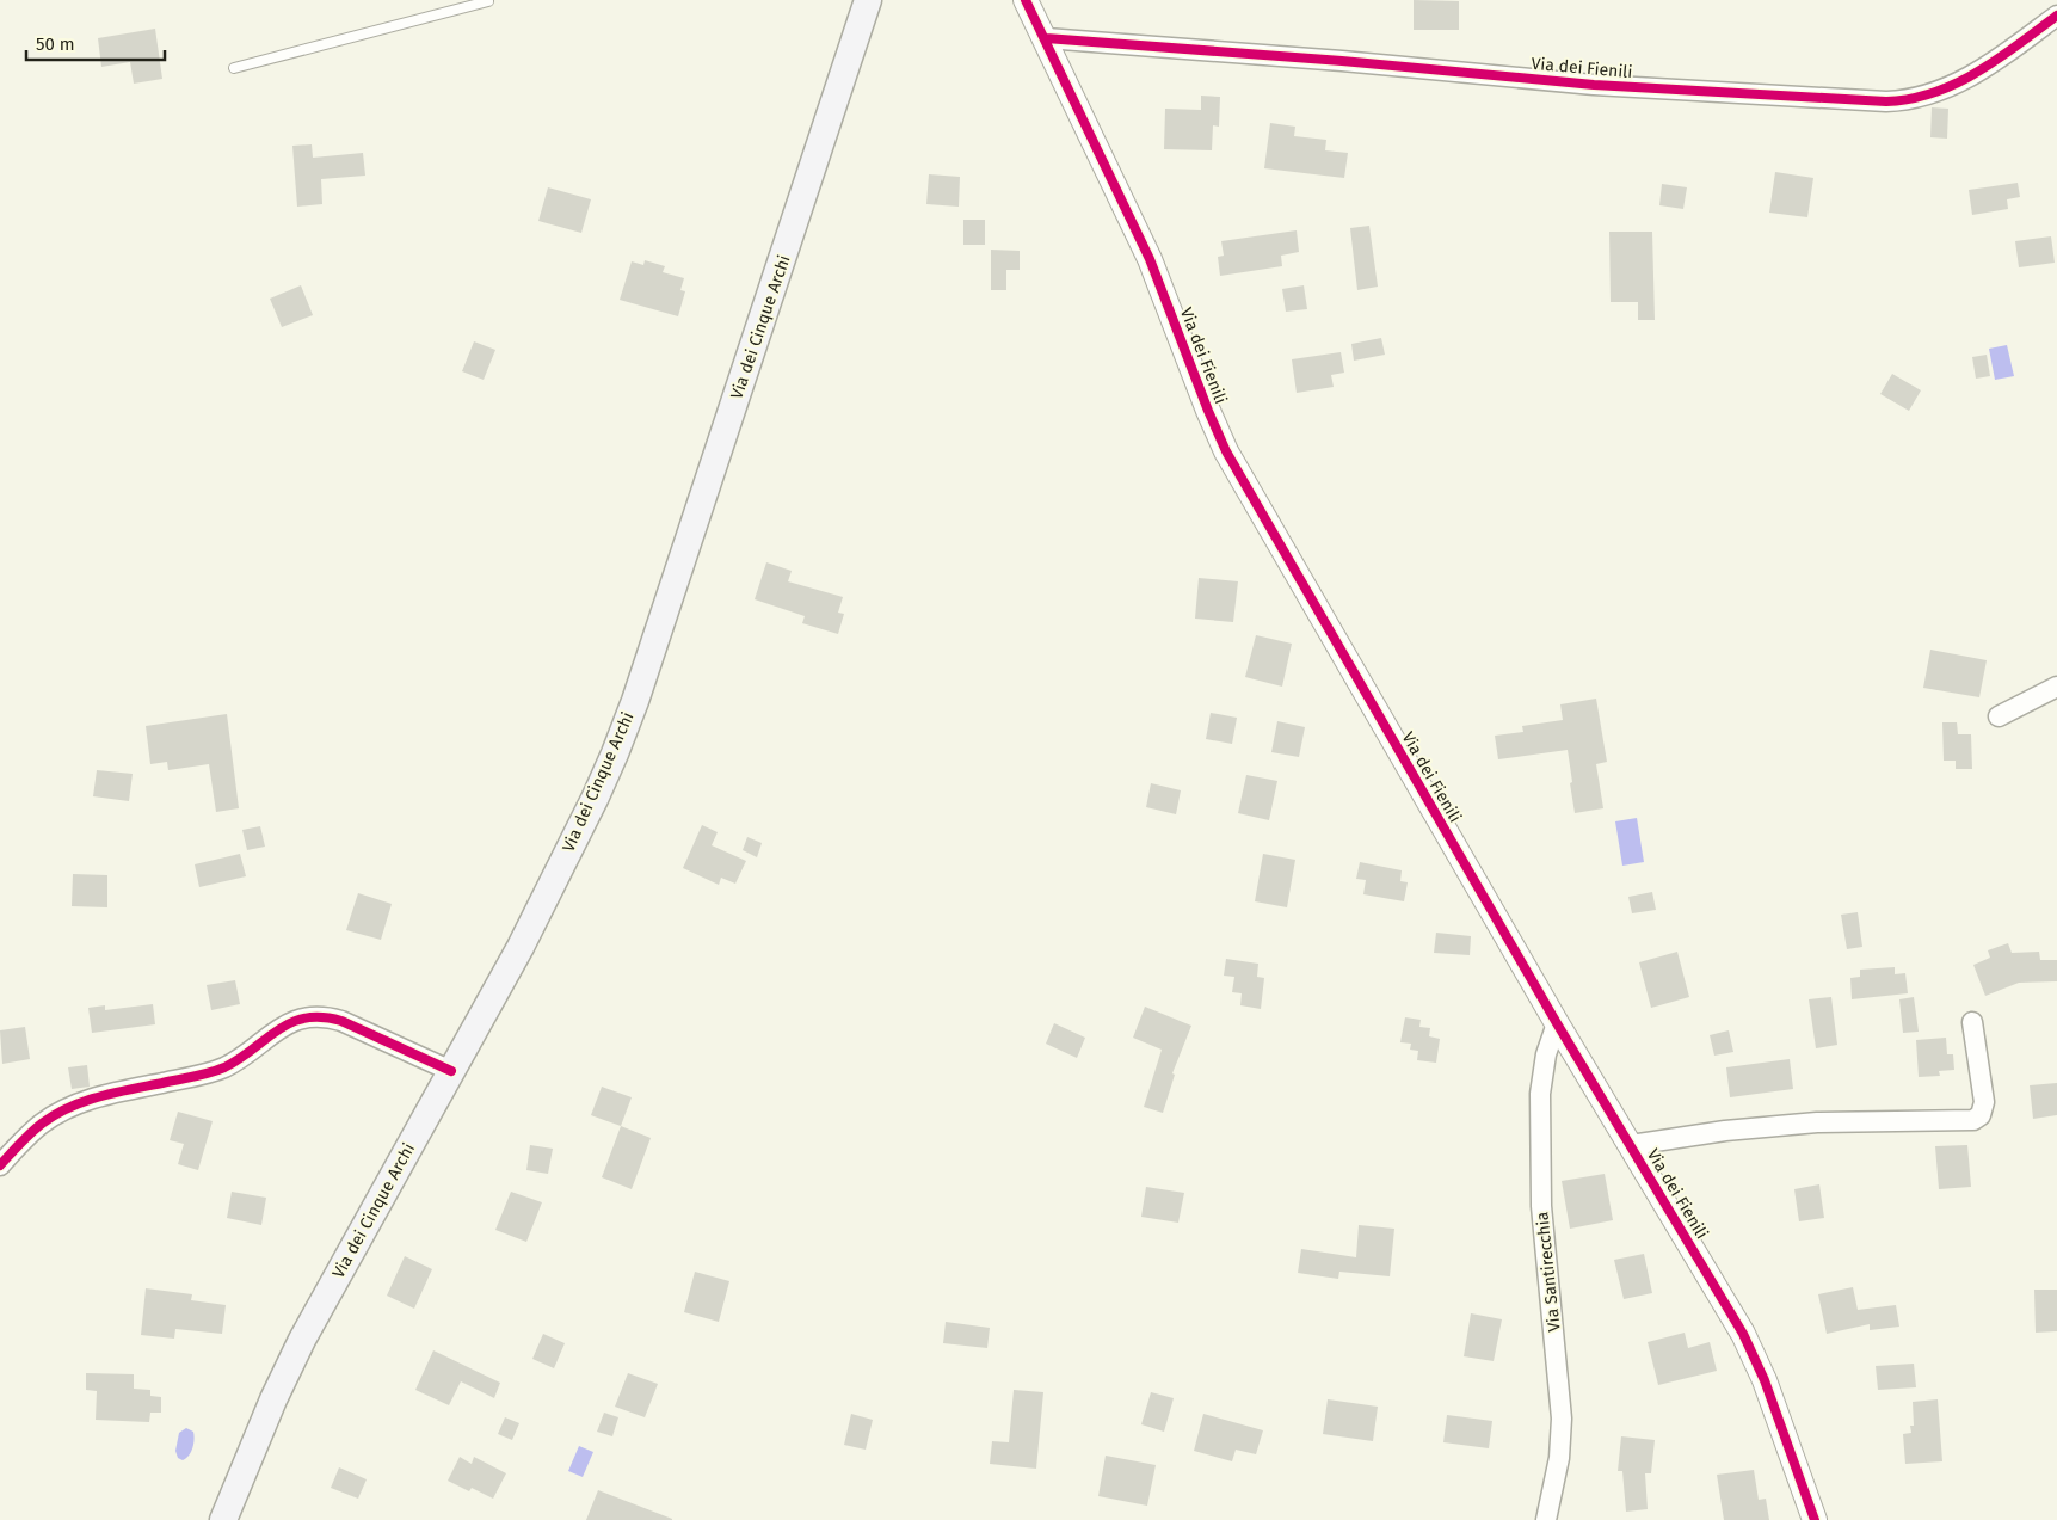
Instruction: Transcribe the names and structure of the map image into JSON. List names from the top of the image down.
{
  "streets": {
    "main road": ["Via dei Cinque Archi"],
    "street": ["Via dei Fienili", "Via Santirecchia"]
  },
  "crossings": [
    ["Via dei Fienili", "Via Santirecchia"]
  ],
  "scale_bar": "50 m"
}
